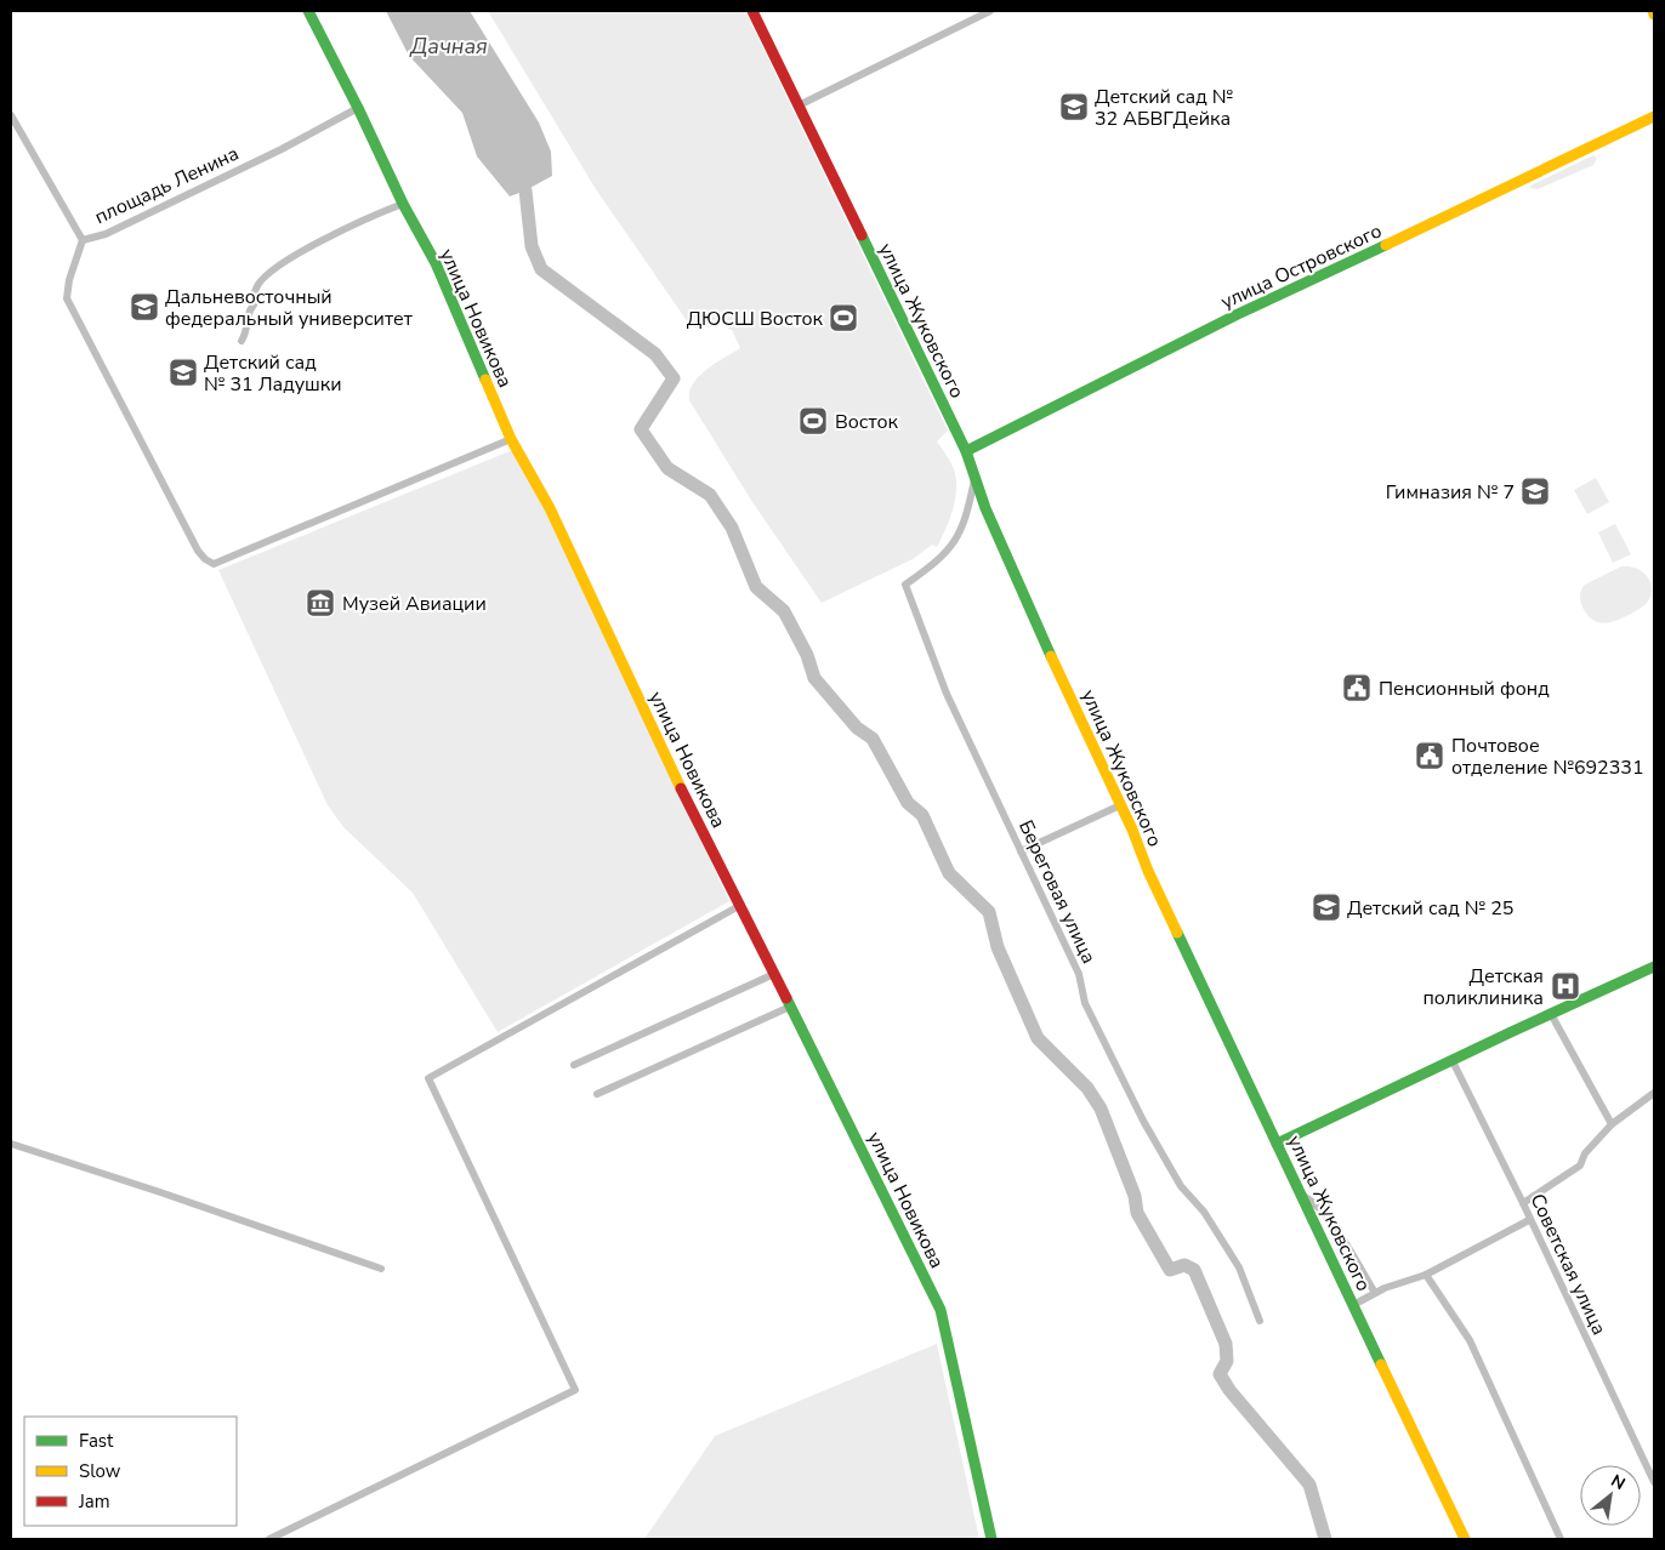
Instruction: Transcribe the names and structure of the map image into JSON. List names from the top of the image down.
{
  "streets": {
    "main road": ["улица Островского", "улица Новикова", "улица Жуковского"],
    "street": ["площадь Ленина", "Береговая улица", "Советская улица"]
  },
  "crossings": [
    ["площадь Ленина", "улица Новикова"],
    ["улица Островского", "улица Жуковского"],
    ["улица Жуковского", "Береговая улица"]
  ],
  "water": ["Дачная"],
  "places": {
    "school or university": [
      "Детский сад № 32 АБВГДейка",
      "Дальневосточный федеральный университет",
      "Детский сад № 31 Ладушки",
      "Гимназия № 7",
      "Детский сад № 25"
    ],
    "sports": ["ДЮСШ Восток", "Восток"],
    "museum": ["Музей Авиации"],
    "public building": ["Пенсионный фонд", "Почтовое отделение №692331"],
    "hospital": ["Детская поликлиника"]
  },
  "legend": ["Fast", "Slow", "Jam"],
  "north": "top right"
}
